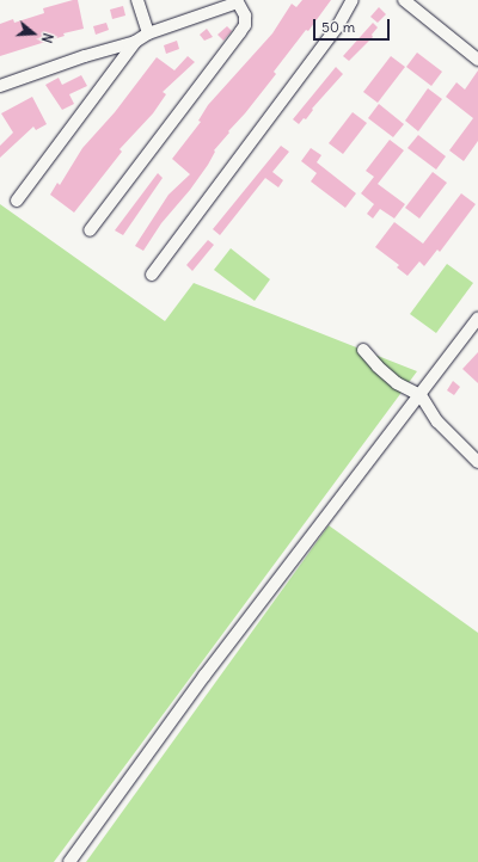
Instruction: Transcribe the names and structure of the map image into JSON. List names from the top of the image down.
{
  "scale_bar": "50 m",
  "north": "right"
}
